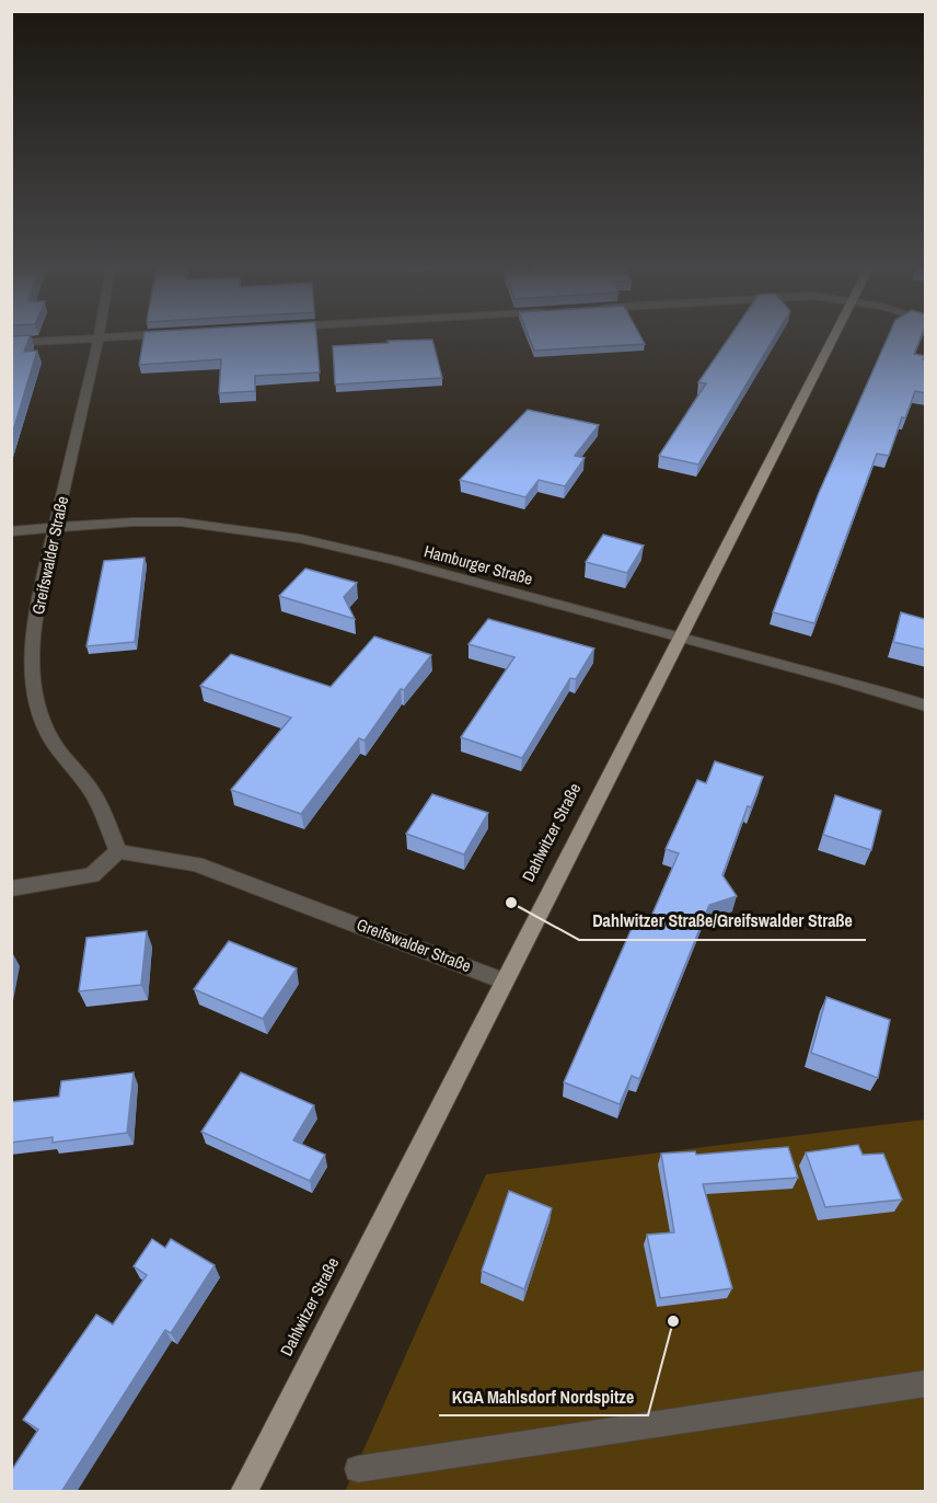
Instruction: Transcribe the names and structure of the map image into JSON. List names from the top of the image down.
{
  "streets": {
    "main road": ["Dahlwitzer Straße"],
    "street": ["Greifswalder Straße", "Hamburger Straße"]
  },
  "crossings": [
    ["Greifswalder Straße", "Hamburger Straße"],
    ["Greifswalder Straße", "Dahlwitzer Straße"],
    ["Hamburger Straße", "Dahlwitzer Straße"]
  ],
  "places": ["Dahlwitzer Straße/Greifswalder Straße", "KGA Mahlsdorf Nordspitze"]
}
